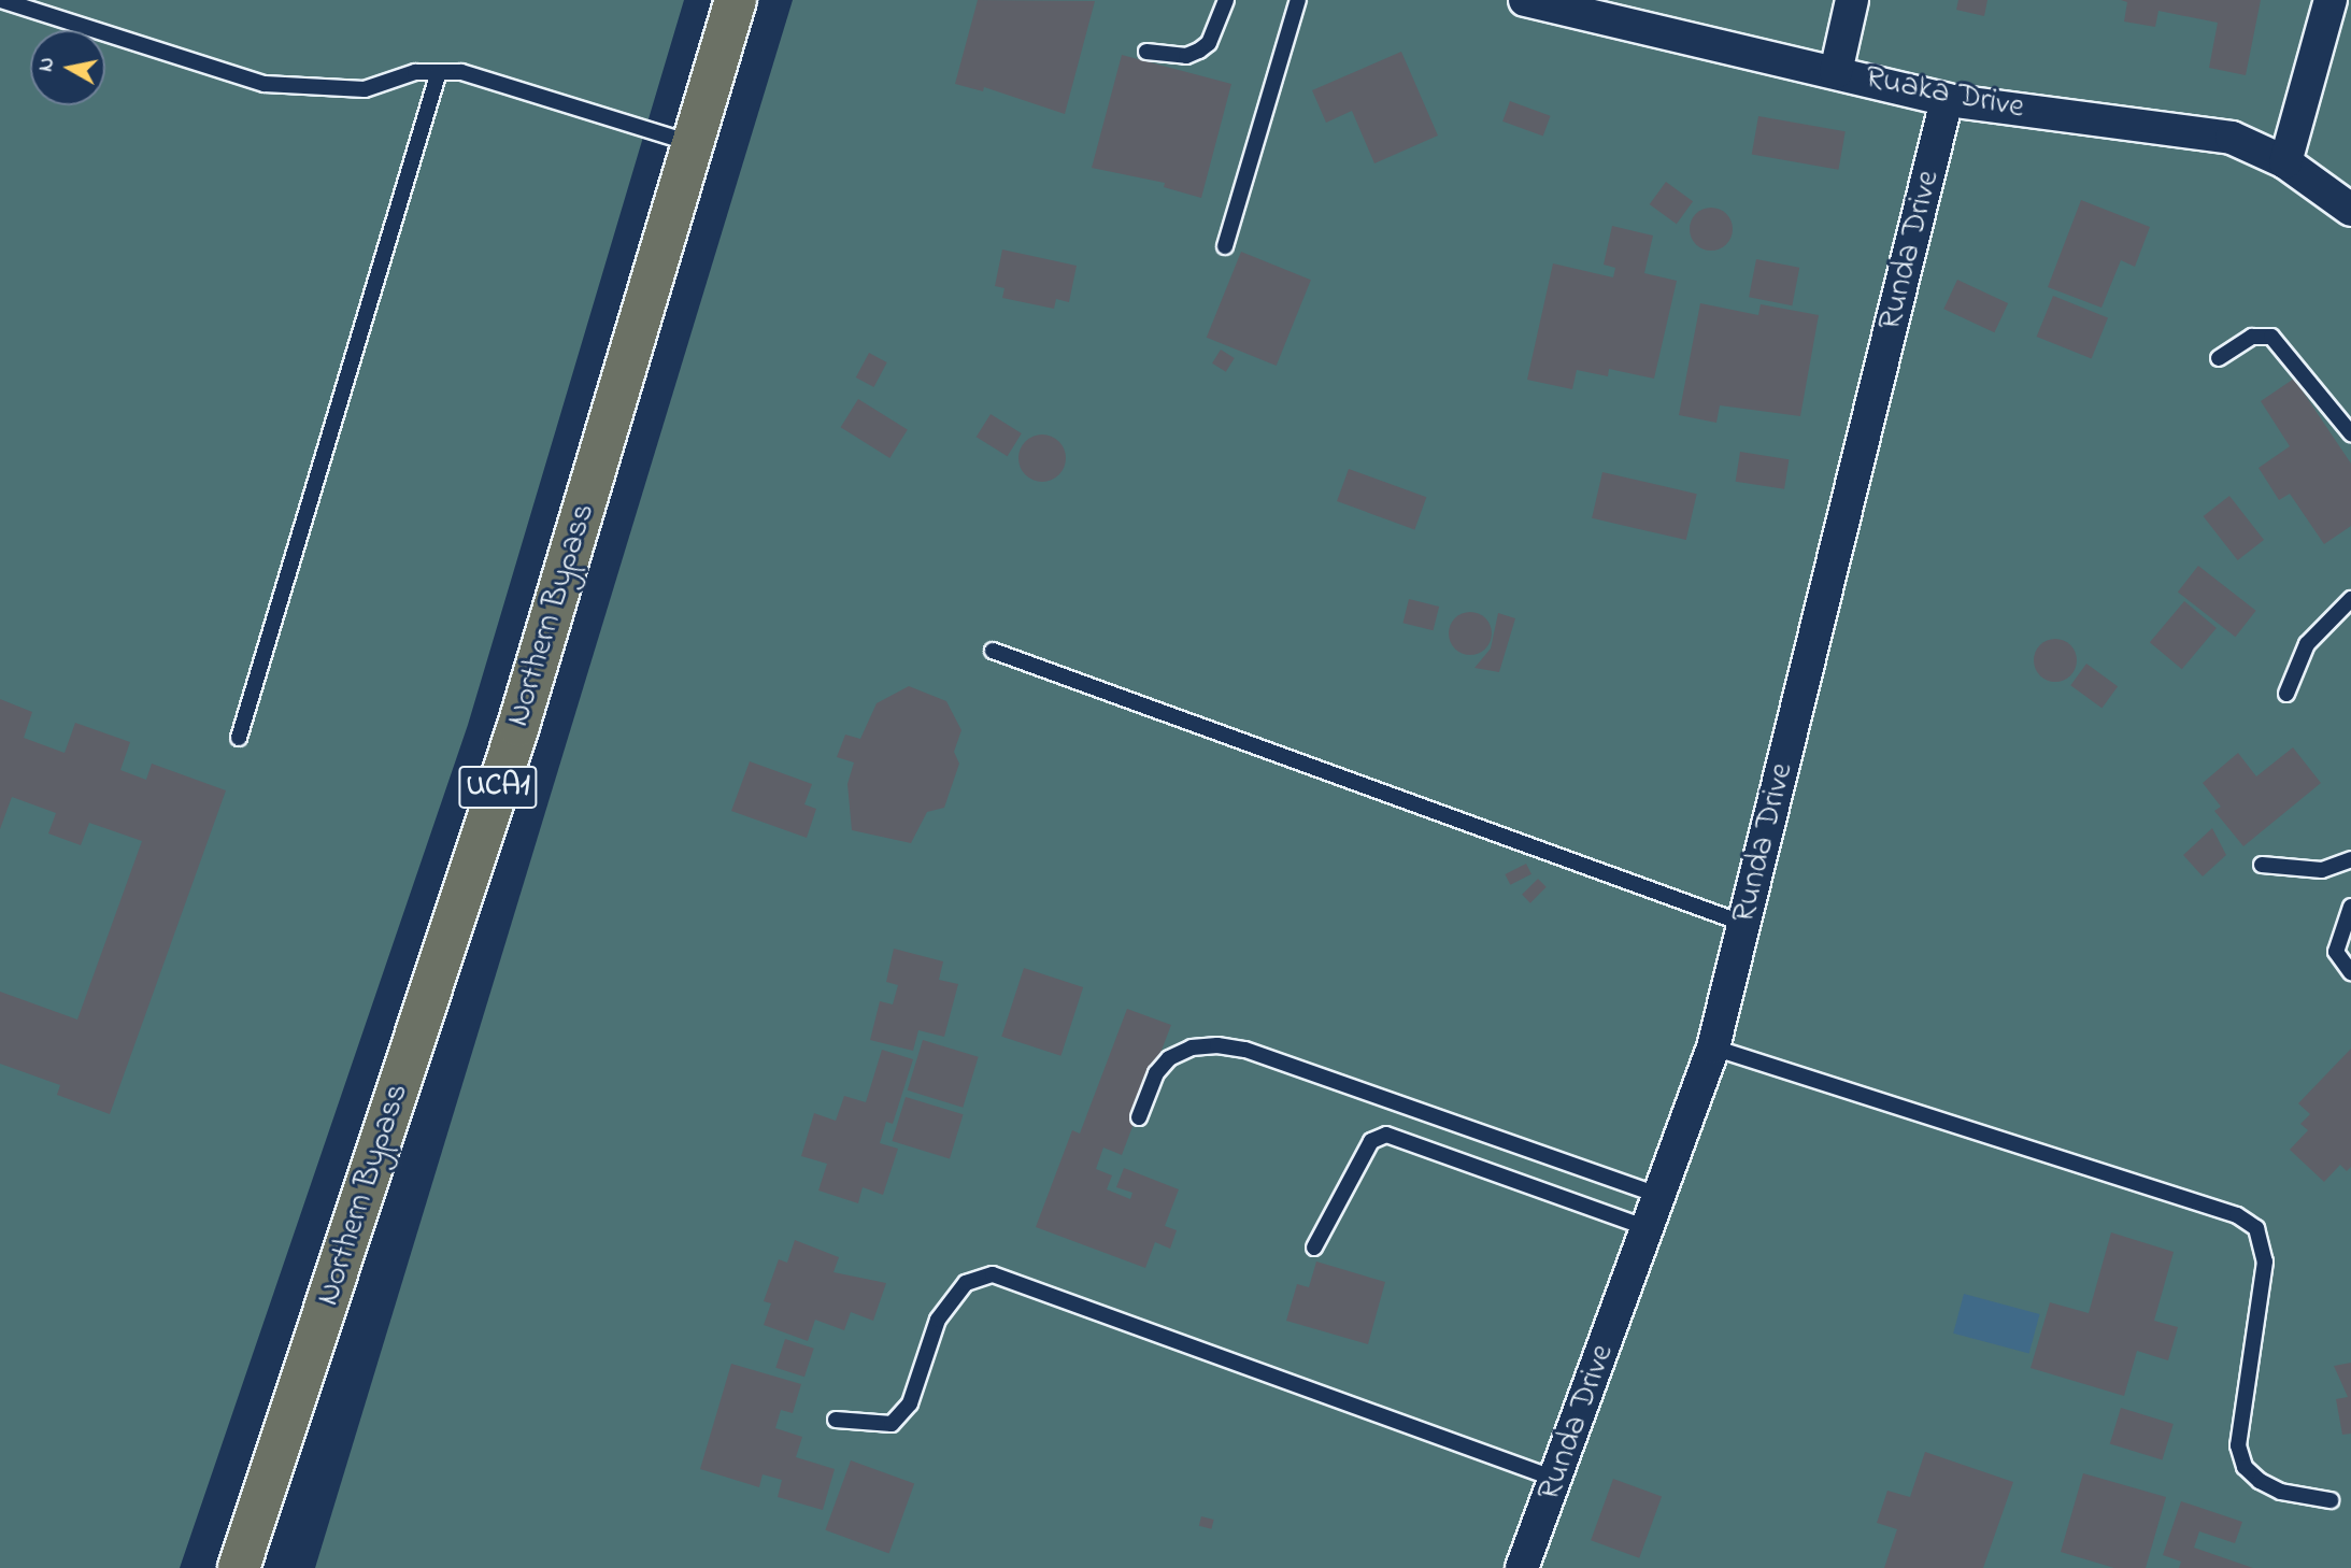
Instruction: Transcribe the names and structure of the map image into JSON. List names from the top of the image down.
{
  "streets": {
    "main road": ["Northern Bypass", "UCA1"],
    "street": ["Ruaka Drive", "Runda Drive"]
  },
  "crossings": [
    ["Ruaka Drive", "Runda Drive"]
  ],
  "north": "left"
}
